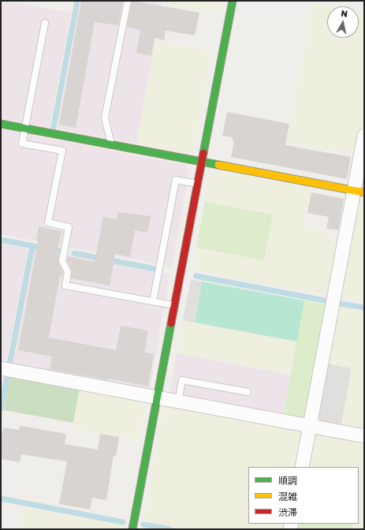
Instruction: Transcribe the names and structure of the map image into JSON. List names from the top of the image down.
{
  "legend": ["順調", "混雑", "渋滞"],
  "north": "top"
}
